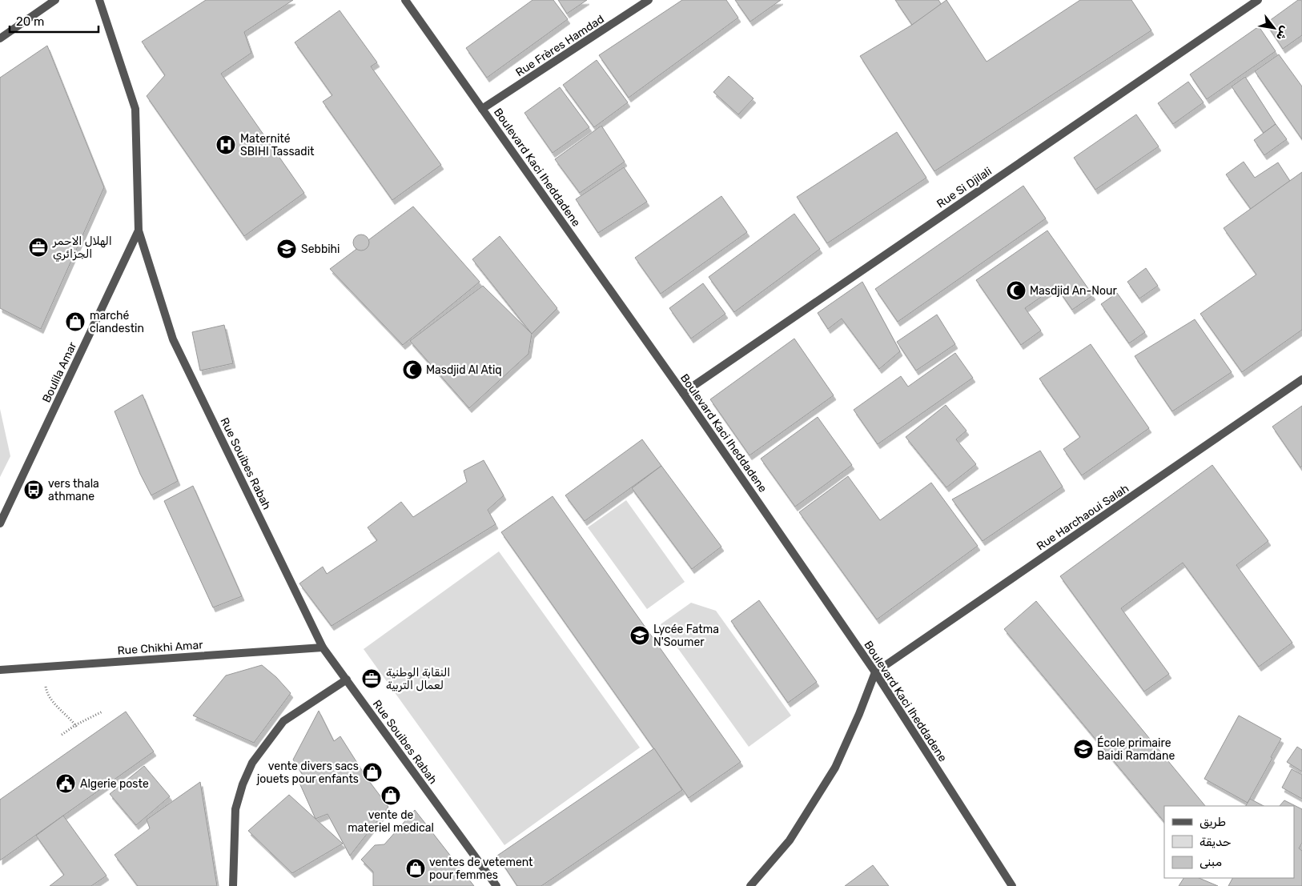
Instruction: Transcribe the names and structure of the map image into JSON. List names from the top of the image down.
{
  "streets": {
    "street": [
      "Rue Frères Hamdad",
      "Boulevard Kaci Iheddadene",
      "Rue Si Djilali",
      "Boulila Amar",
      "Rue Souibes Rabah",
      "Rue Harchaoui Salah",
      "Rue Chikhi Amar"
    ]
  },
  "crossings": [
    ["Rue Frères Hamdad", "Boulevard Kaci Iheddadene"],
    ["Boulevard Kaci Iheddadene", "Rue Si Djilali"],
    ["Boulevard Kaci Iheddadene", "Rue Harchaoui Salah"],
    ["Boulila Amar", "Rue Souibes Rabah"],
    ["Rue Souibes Rabah", "Rue Chikhi Amar"]
  ],
  "places": {
    "hospital": ["Maternité SBIHI Tassadit"],
    "office": ["الهلال الاحمر الجزائري", "النقابة الوطنية لعمال التربية"],
    "school or university": ["Sebbihi", "Lycée Fatma N'Soumer", "École primaire Baidi Ramdane"],
    "mosque": ["Masdjid An-Nour", "Masdjid Al Atiq"],
    "shop": [
      "marché clandestin",
      "vente divers sacs jouets pour enfants",
      "vente de materiel medical",
      "ventes de vetement pour femmes"
    ],
    "bus stop": ["vers thala athmane"],
    "public building": ["Algerie poste"]
  },
  "legend": ["طريق", "حديقة", "مبنى"],
  "scale_bar": "20 m",
  "north": "bottom right"
}
